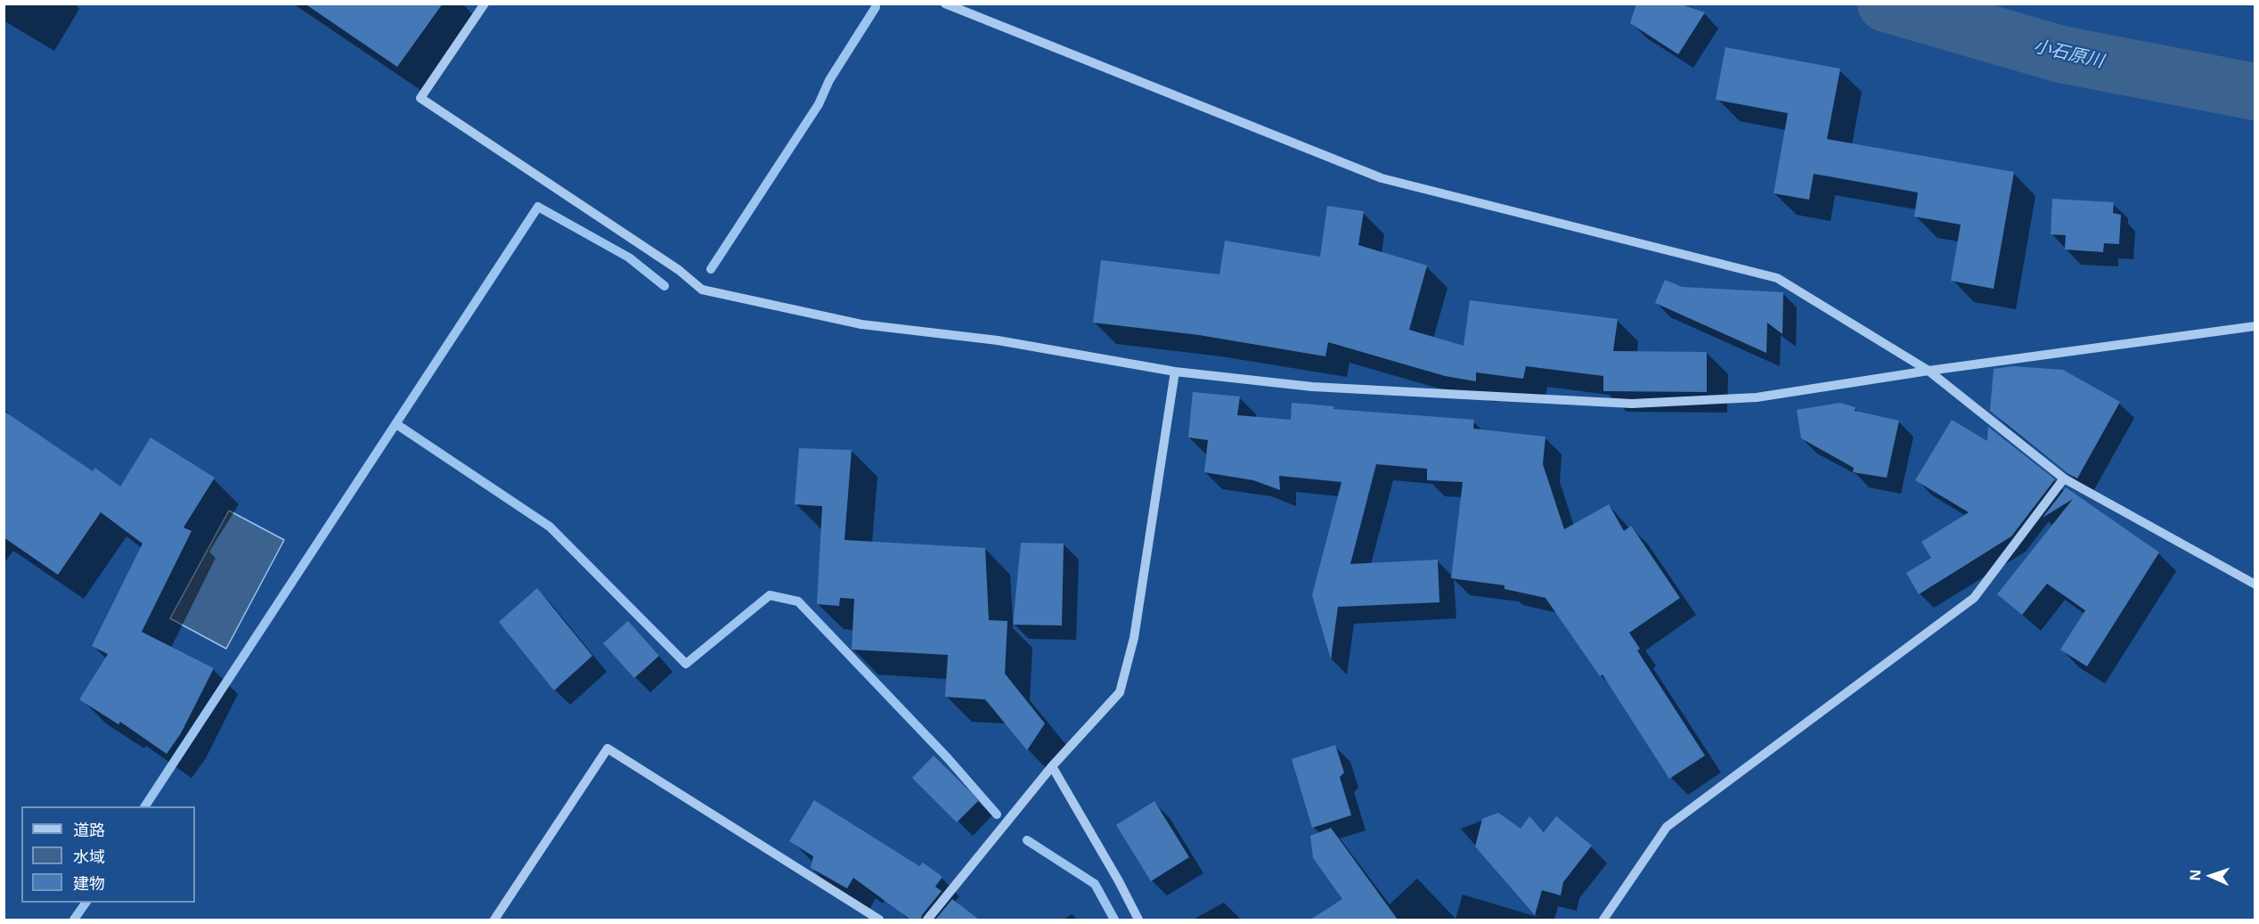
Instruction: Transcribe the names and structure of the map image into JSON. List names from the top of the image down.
{
  "water": ["小石原川"],
  "legend": ["道路", "水域", "建物"],
  "north": "left"
}
